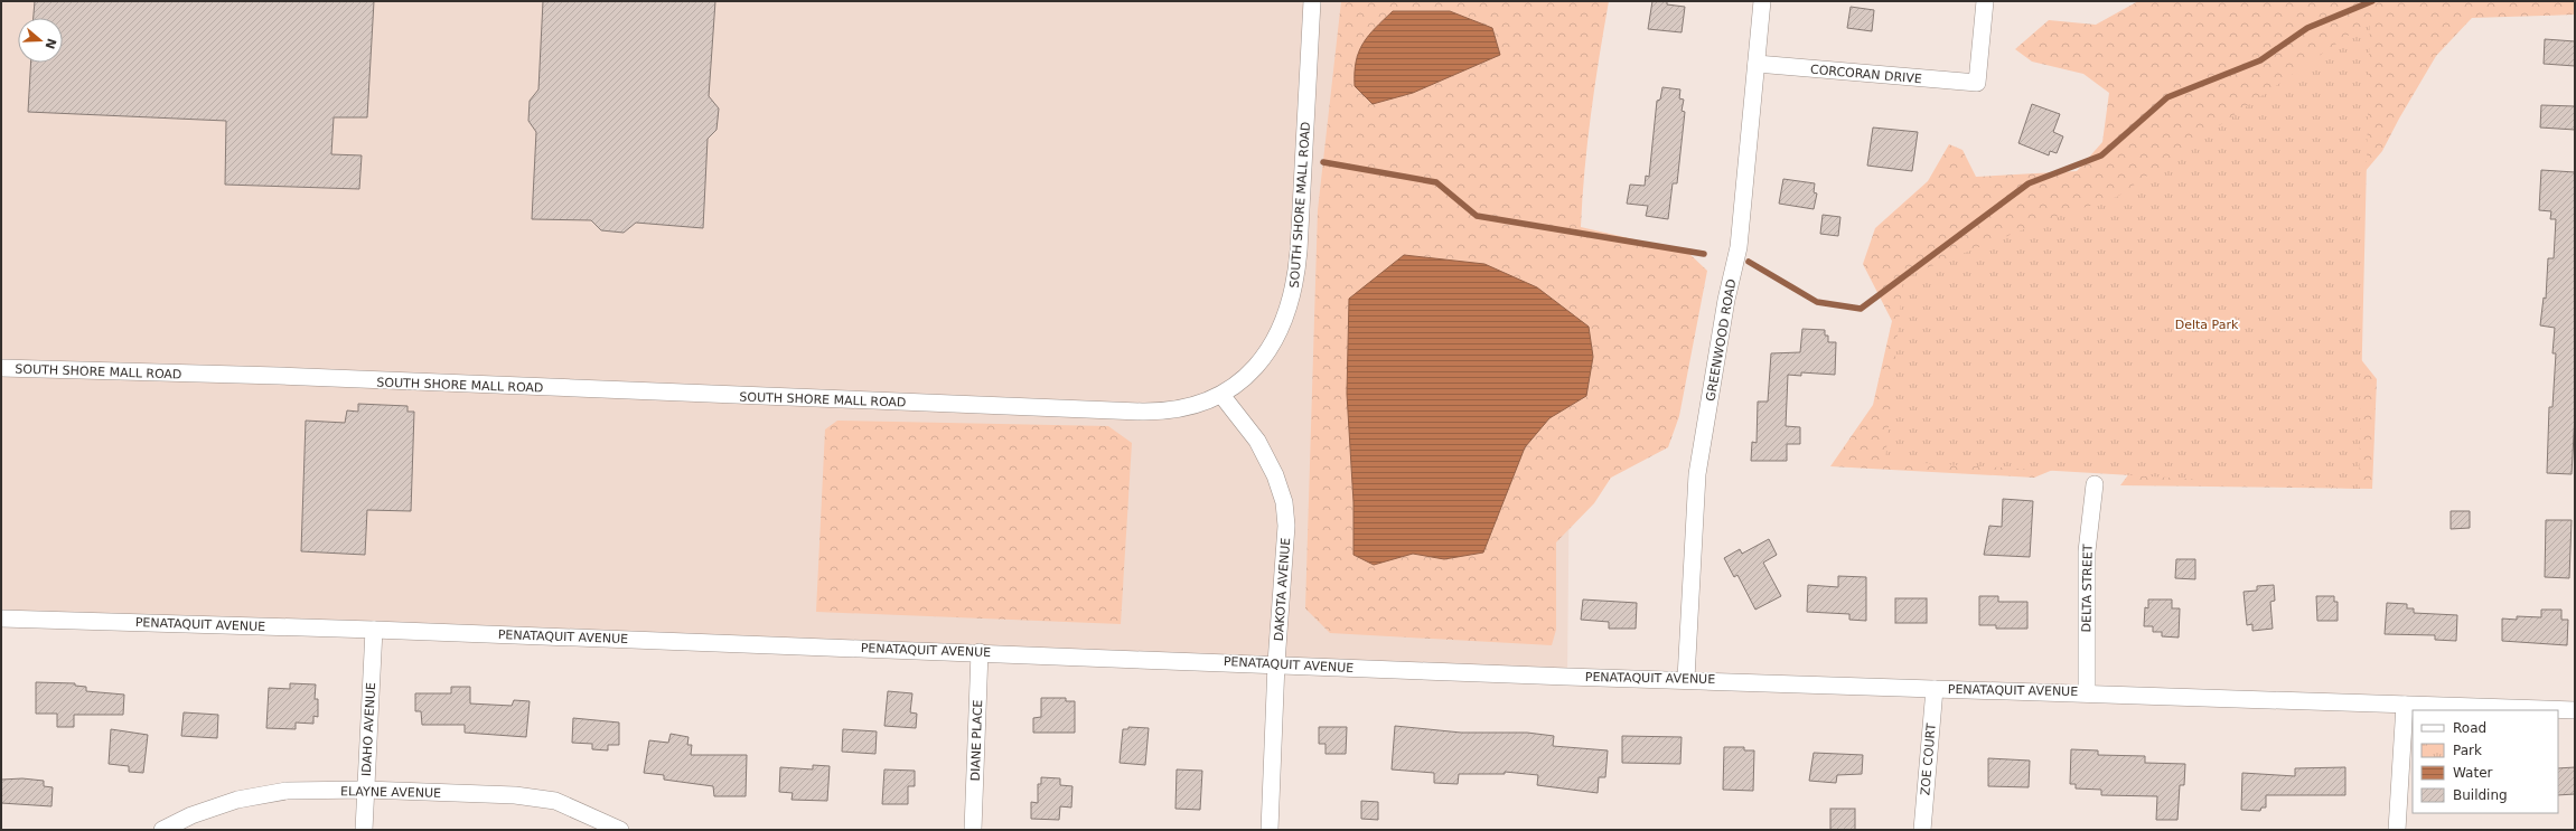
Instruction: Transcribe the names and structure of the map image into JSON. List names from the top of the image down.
{
  "streets": {
    "street": [
      "CORCORAN DRIVE",
      "SOUTH SHORE MALL ROAD",
      "GREENWOOD ROAD",
      "DELTA STREET",
      "DAKOTA AVENUE",
      "PENATAQUIT AVENUE",
      "IDAHO AVENUE",
      "DIANE PLACE",
      "ZOE COURT",
      "ELAYNE AVENUE"
    ]
  },
  "crossings": [
    ["CORCORAN DRIVE", "GREENWOOD ROAD"],
    ["SOUTH SHORE MALL ROAD", "DAKOTA AVENUE"],
    ["GREENWOOD ROAD", "PENATAQUIT AVENUE"],
    ["DELTA STREET", "PENATAQUIT AVENUE"],
    ["DAKOTA AVENUE", "PENATAQUIT AVENUE"],
    ["PENATAQUIT AVENUE", "IDAHO AVENUE"],
    ["PENATAQUIT AVENUE", "DIANE PLACE"],
    ["PENATAQUIT AVENUE", "ZOE COURT"],
    ["IDAHO AVENUE", "ELAYNE AVENUE"]
  ],
  "parks": ["Delta Park"],
  "legend": [
    "Road",
    "Park",
    "Water",
    "Building"
  ],
  "north": "right"
}
